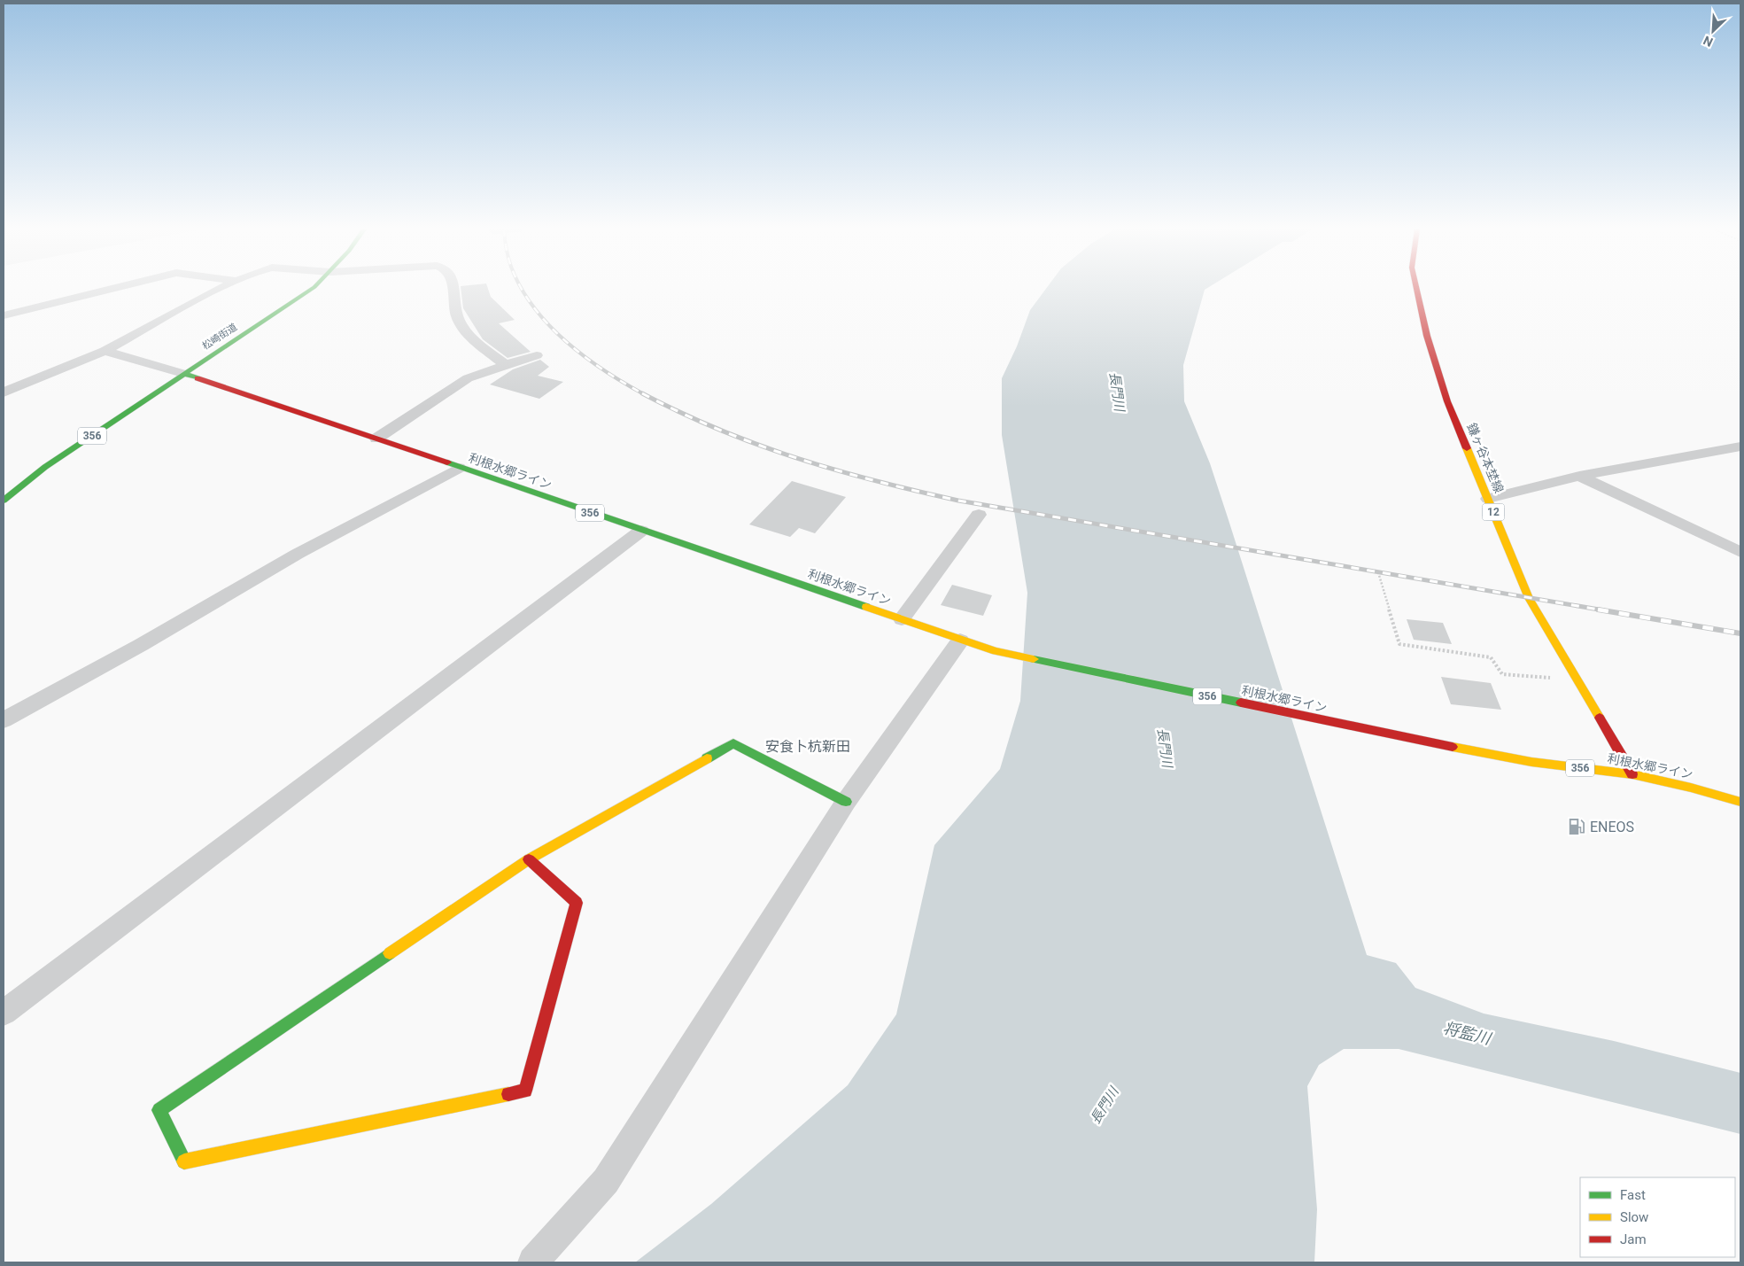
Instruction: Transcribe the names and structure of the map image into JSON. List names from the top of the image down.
{
  "streets": {
    "main road": [
      "松崎街道",
      "356",
      "鎌ヶ谷本埜線",
      "利根水郷ライン",
      "12"
    ]
  },
  "crossings": [
    ["松崎街道", "356"],
    ["松崎街道", "利根水郷ライン"],
    ["356", "利根水郷ライン"],
    ["鎌ヶ谷本埜線", "利根水郷ライン"]
  ],
  "districts": ["安食卜杭新田"],
  "water": ["長門川", "将監川"],
  "places": {
    "fuel station": ["ENEOS"]
  },
  "legend": ["Fast", "Slow", "Jam"],
  "north": "bottom left"
}
